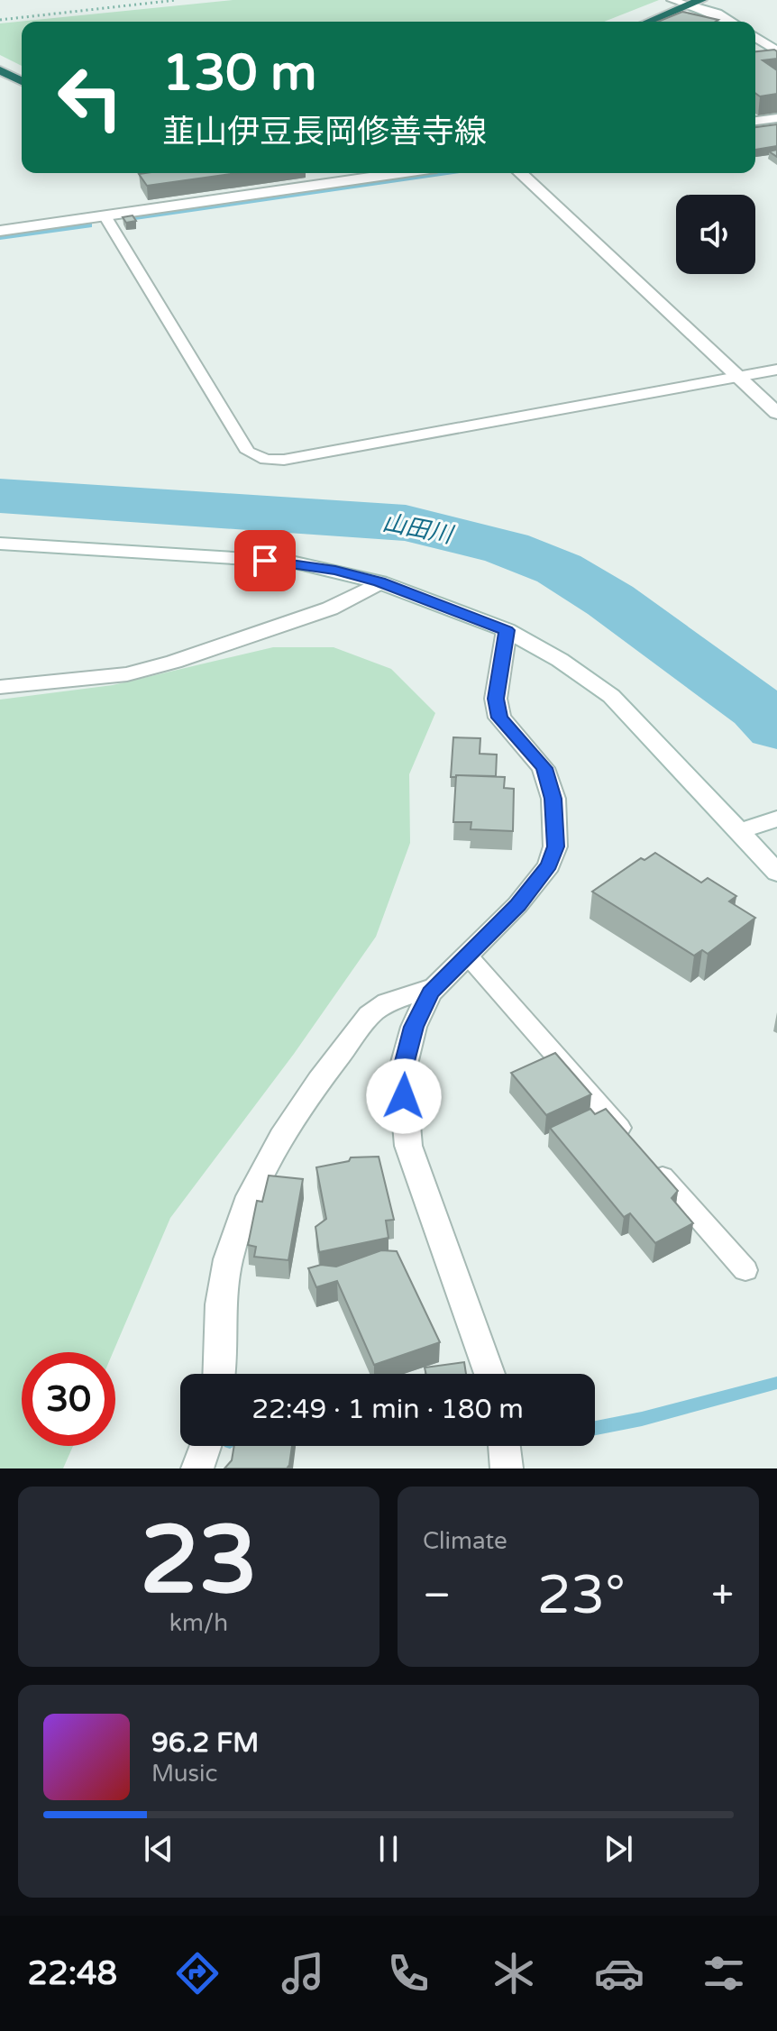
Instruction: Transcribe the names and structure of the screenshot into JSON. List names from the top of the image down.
{
  "water": ["山田川"],
  "page": {
    "turn": ["130 m", "韮山伊豆長岡修善寺線"],
    "limit": "30",
    "trip": "22:49 · 1 min · 180 m",
    "tile": [
      ["23", "km/h"],
      "Climate"
    ],
    "heat": ["−", "23°", "+"],
    "song": ["96.2 FM", "Music"],
    "tabs": "22:48"
  }
}
